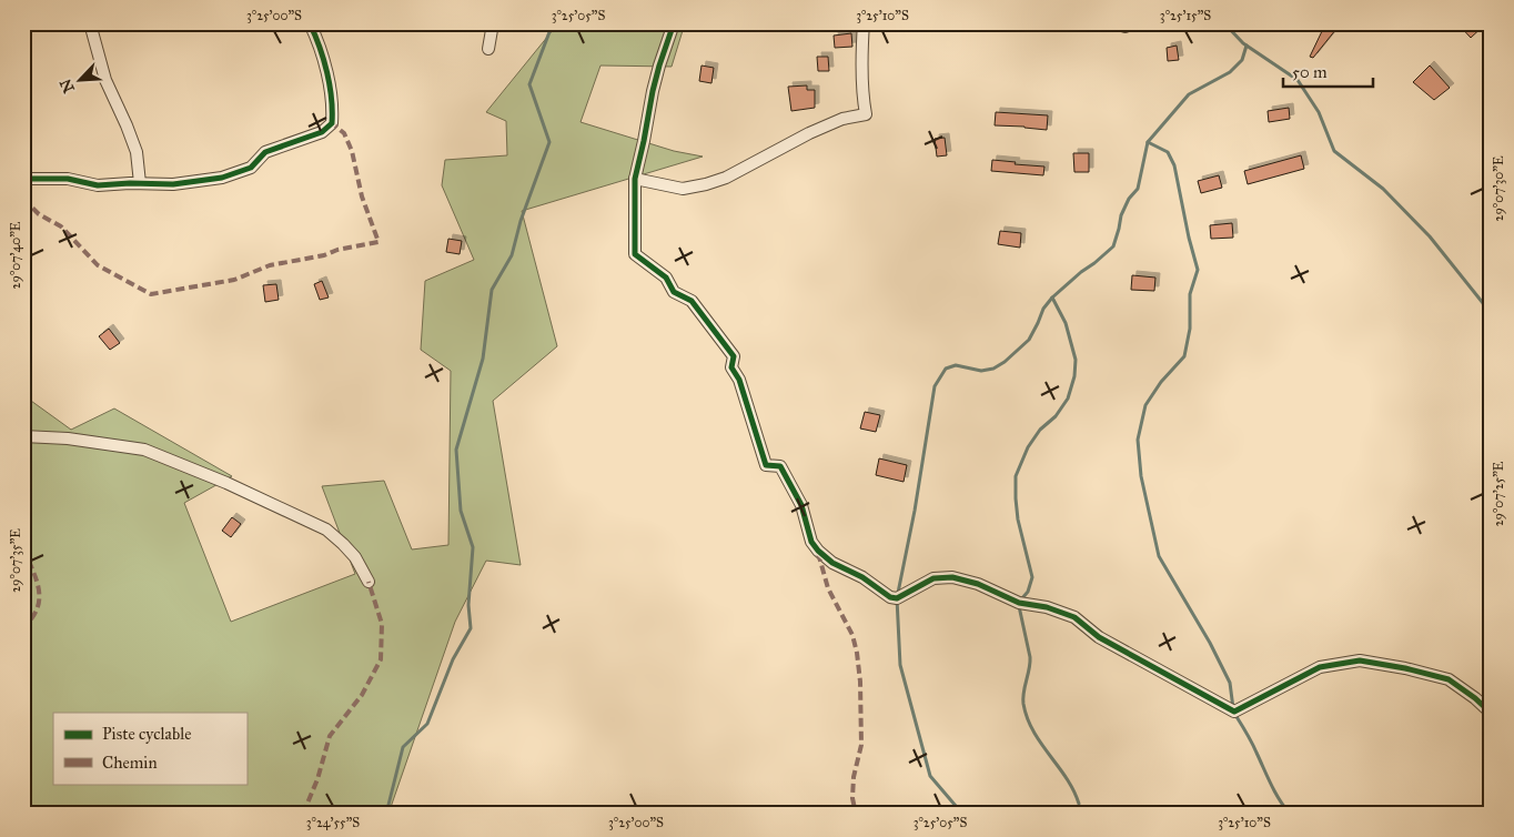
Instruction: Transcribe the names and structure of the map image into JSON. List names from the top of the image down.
{
  "legend": ["Piste cyclable", "Chemin"],
  "scale_bar": "50 m",
  "north": "bottom left",
  "coordinates": [
    "3°25'00\"S",
    "3°25'05\"S",
    "3°25'10\"S",
    "3°25'15\"S",
    "29°07'30\"E",
    "29°07'40\"E",
    "29°07'25\"E",
    "29°07'35\"E",
    "3°24'55\"S"
  ]
}
